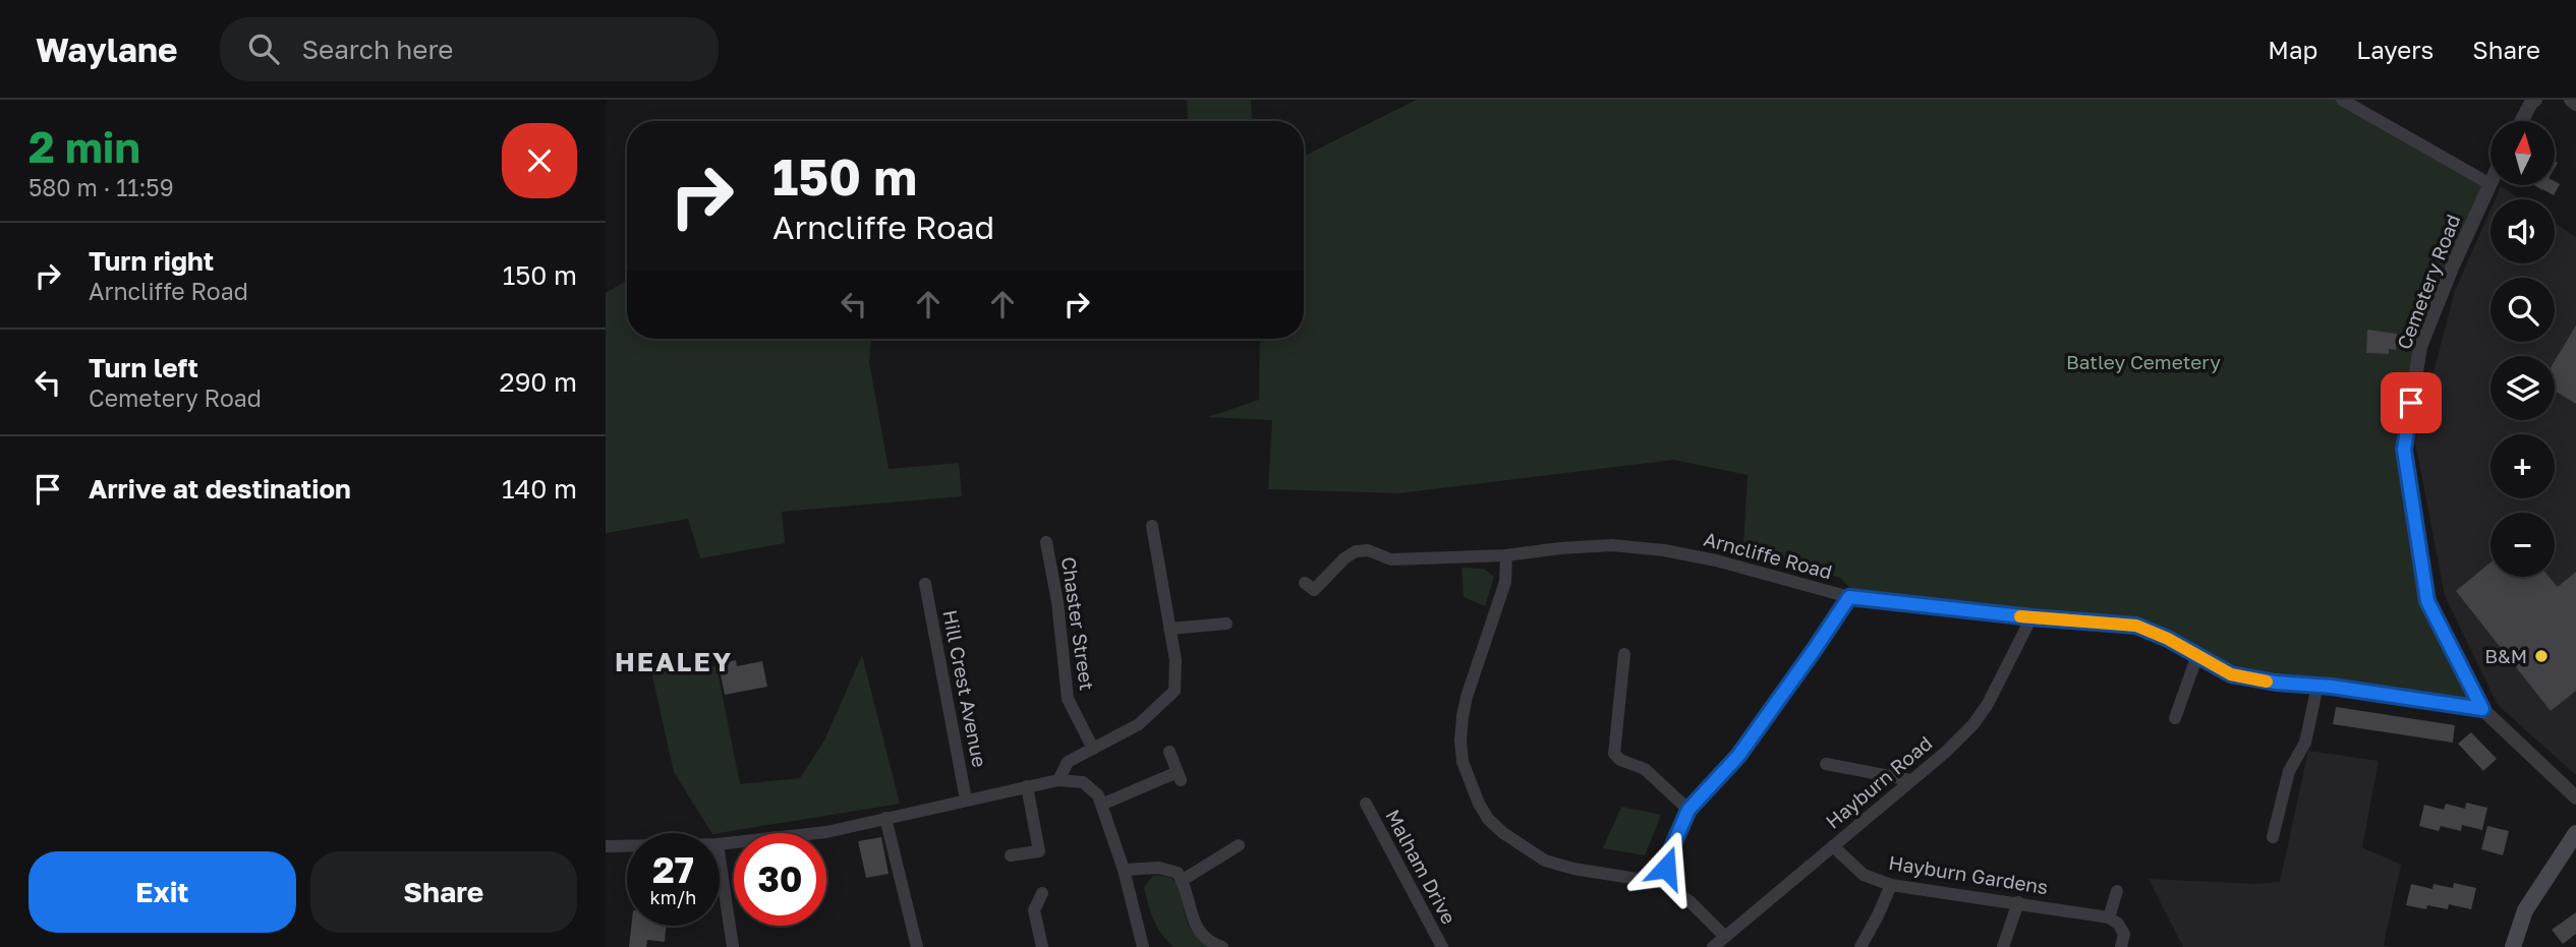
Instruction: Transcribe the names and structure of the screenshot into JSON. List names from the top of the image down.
{
  "streets": {
    "street": [
      "Cemetery Road",
      "Arncliffe Road",
      "Chaster Street",
      "Hill Crest Avenue",
      "Hayburn Road",
      "Malham Drive",
      "Hayburn Gardens"
    ]
  },
  "crossings": [
    ["Cemetery Road", "Arncliffe Road"],
    ["Arncliffe Road", "Hayburn Road"],
    ["Hayburn Road", "Hayburn Gardens"]
  ],
  "districts": ["HEALEY"],
  "parks": ["Batley Cemetery"],
  "places": ["B&M"],
  "north": "top",
  "page": {
    "header": "Waylane",
    "search": "Search here",
    "nav": ["Map", "Layers", "Share"],
    "heading": ["2 min", "580 m · 11:59"],
    "map_buttons": ["+", "−"],
    "turn": ["150 m", "Arncliffe Road"],
    "list": [
      {
        "name": "Turn right",
        "note": "Arncliffe Road",
        "value": "150 m"
      },
      {
        "name": "Turn left",
        "note": "Cemetery Road",
        "value": "290 m"
      },
      {
        "name": "Arrive at destination",
        "value": "140 m"
      }
    ],
    "speed": "27 km/h",
    "limit": "30",
    "buttons": ["Exit", "Share"]
  }
}
